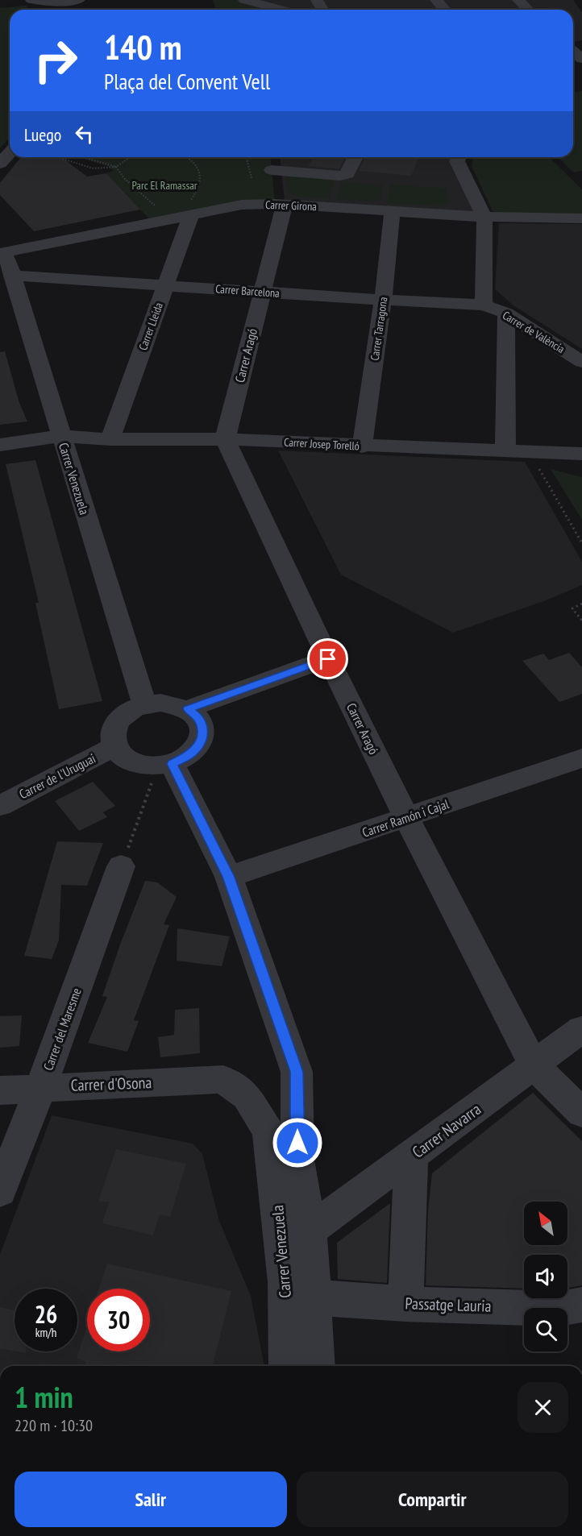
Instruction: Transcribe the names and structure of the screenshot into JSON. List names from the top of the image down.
{
  "streets": {
    "street": [
      "Carrer Girona",
      "Carrer Barcelona",
      "Carrer Lleida",
      "Carrer Tarragona",
      "Carrer de València",
      "Carrer Aragó",
      "Carrer Josep Torelló",
      "Carrer Venezuela",
      "Carrer de l'Uruguai",
      "Carrer Ramón i Cajal",
      "Carrer del Maresme",
      "Carrer d'Osona",
      "Carrer Navarra",
      "Passatge Lauria"
    ]
  },
  "crossings": [
    ["Carrer Girona", "Carrer Lleida"],
    ["Carrer Girona", "Carrer Tarragona"],
    ["Carrer Girona", "Carrer Aragó"],
    ["Carrer Girona", "Carrer Venezuela"],
    ["Carrer Barcelona", "Carrer Lleida"],
    ["Carrer Barcelona", "Carrer Tarragona"],
    ["Carrer Barcelona", "Carrer de València"],
    ["Carrer Barcelona", "Carrer Aragó"],
    ["Carrer Barcelona", "Carrer Venezuela"],
    ["Carrer Lleida", "Carrer Josep Torelló"],
    ["Carrer Tarragona", "Carrer Josep Torelló"],
    ["Carrer Aragó", "Carrer Josep Torelló"],
    ["Carrer Aragó", "Carrer Ramón i Cajal"],
    ["Carrer Aragó", "Carrer Navarra"],
    ["Carrer Josep Torelló", "Carrer Venezuela"],
    ["Carrer Venezuela", "Carrer de l'Uruguai"],
    ["Carrer Venezuela", "Carrer Ramón i Cajal"],
    ["Carrer Venezuela", "Carrer d'Osona"],
    ["Carrer Venezuela", "Carrer Navarra"],
    ["Carrer Venezuela", "Passatge Lauria"],
    ["Carrer del Maresme", "Carrer d'Osona"]
  ],
  "parks": ["Parc El Ramassar"],
  "north": "top left",
  "page": {
    "turn": ["140 m", "Plaça del Convent Vell"],
    "then": "Luego",
    "speed": "26 km/h",
    "limit": "30",
    "heading": ["1 min", "220 m · 10:30"],
    "buttons": ["Salir", "Compartir"]
  }
}
